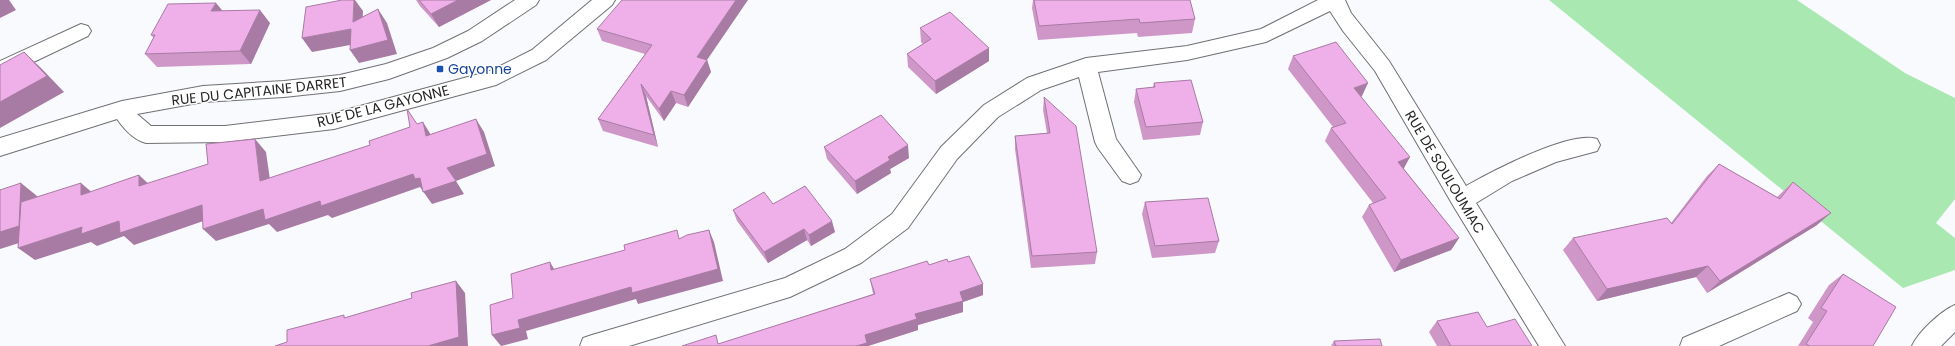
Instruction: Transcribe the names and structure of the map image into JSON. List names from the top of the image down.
{
  "streets": {
    "street": ["RUE DU CAPITAINE DARRET", "RUE DE LA GAYONNE", "RUE DE SOULOUMIAC"]
  },
  "crossings": [
    ["RUE DU CAPITAINE DARRET", "RUE DE LA GAYONNE"]
  ],
  "places": {
    "transit": ["Gayonne"]
  }
}
